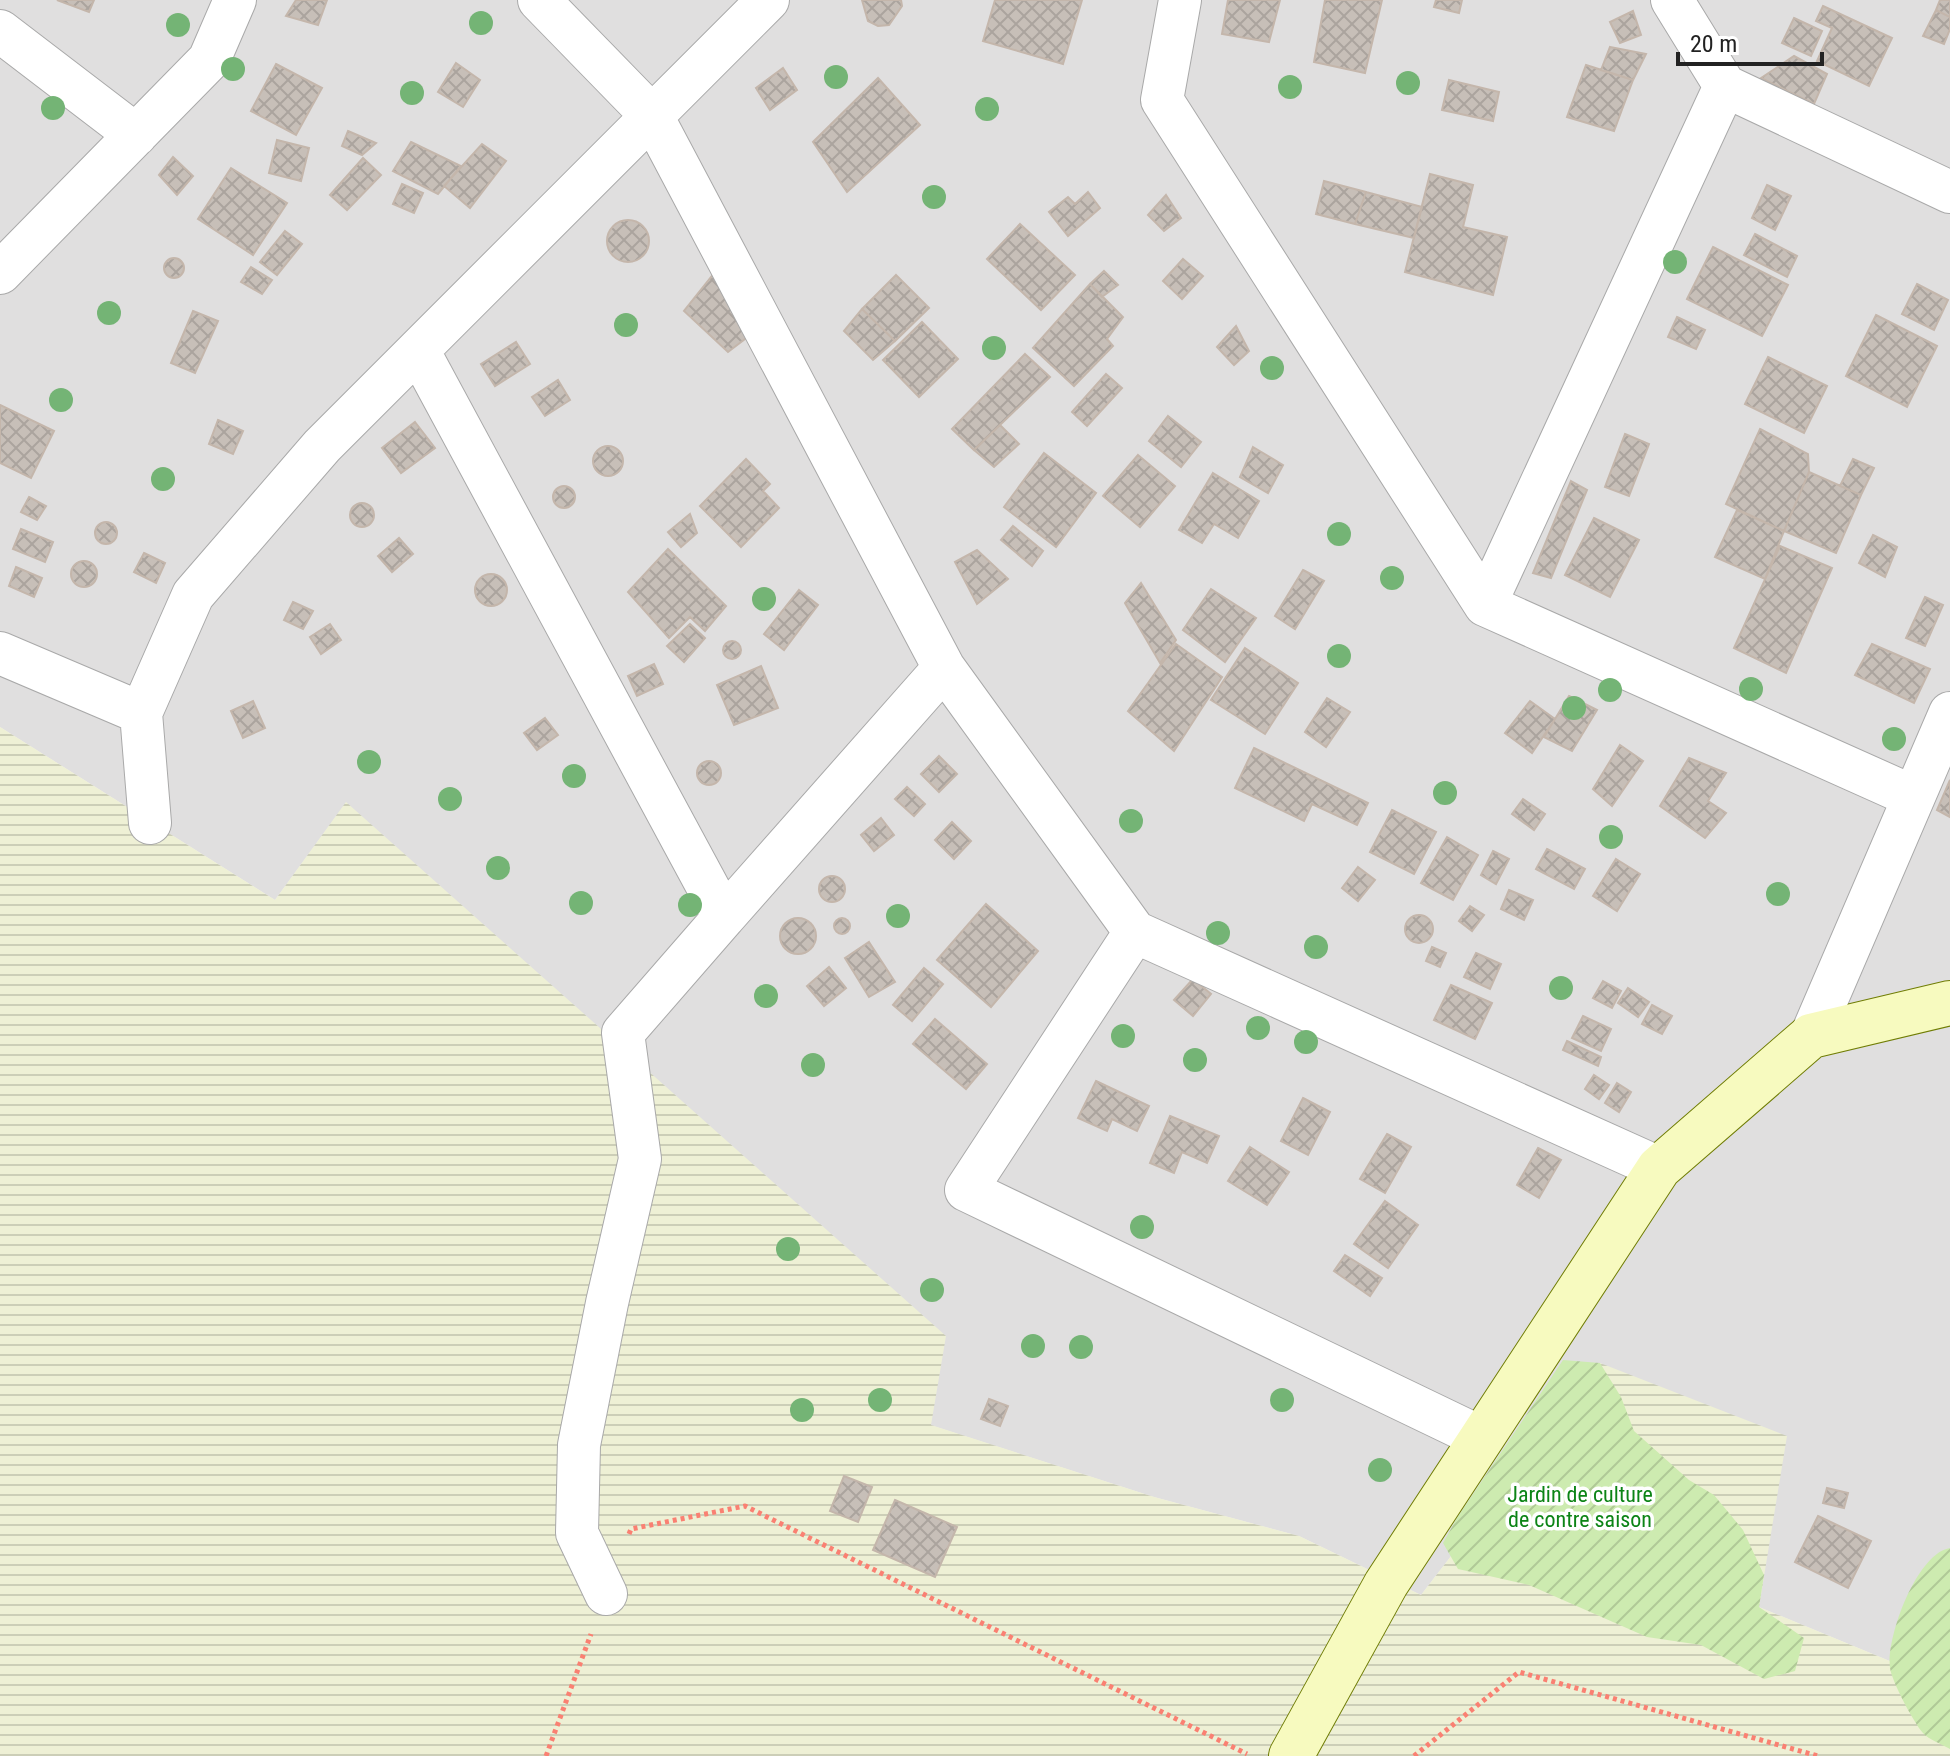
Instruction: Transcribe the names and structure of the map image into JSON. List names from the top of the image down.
{
  "parks": ["Jardin de culture de contre saison"],
  "scale_bar": "20 m"
}
